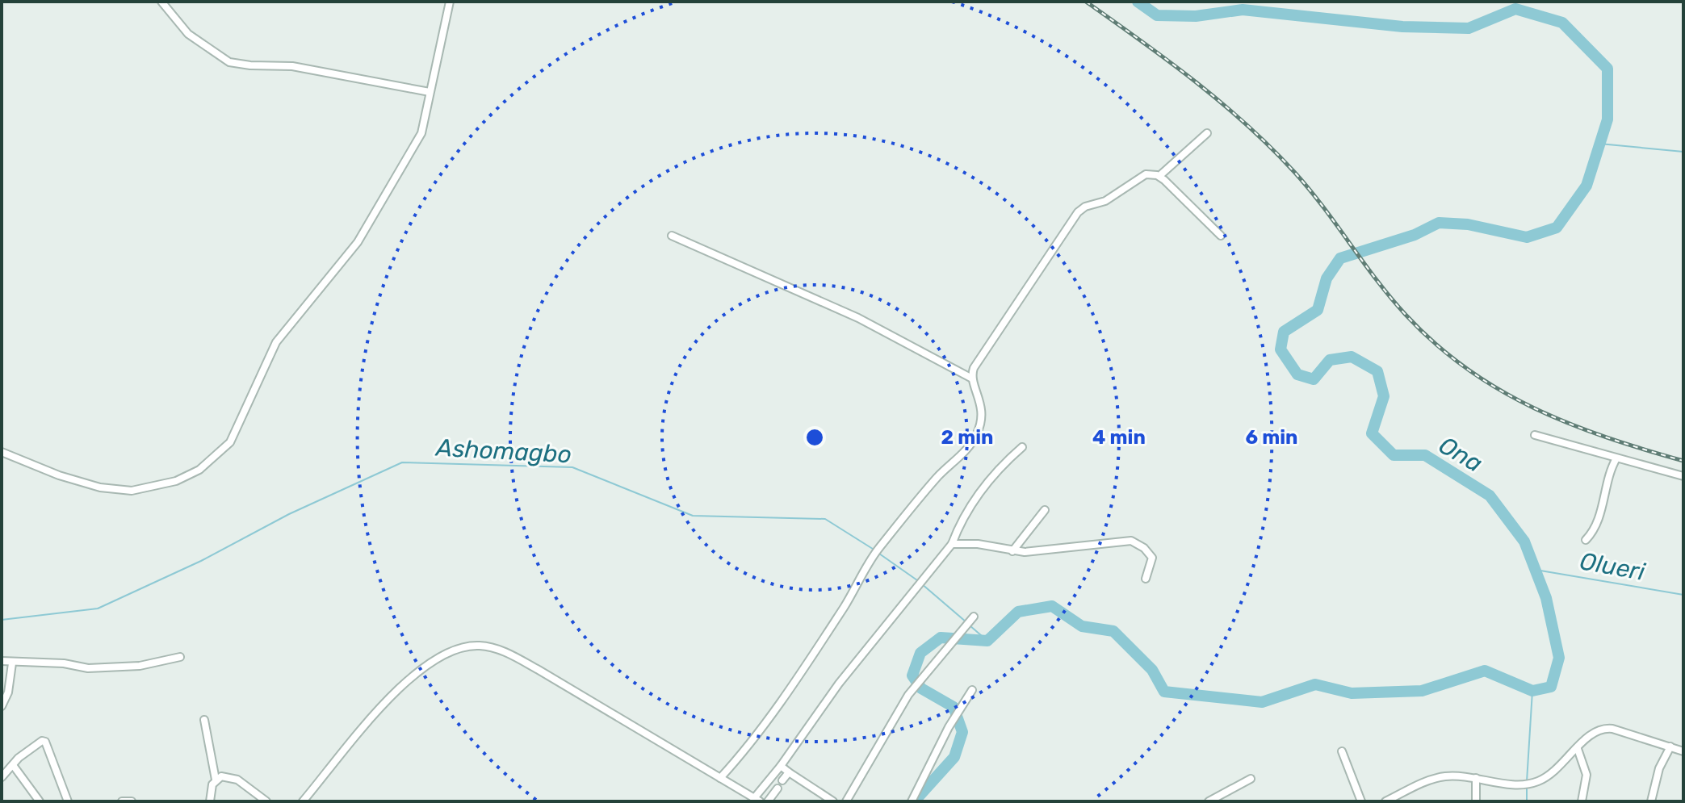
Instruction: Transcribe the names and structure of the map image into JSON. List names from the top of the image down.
{
  "water": ["Ashomagbo", "Ona", "Olueri"],
  "rings": ["2 min", "4 min", "6 min"]
}
